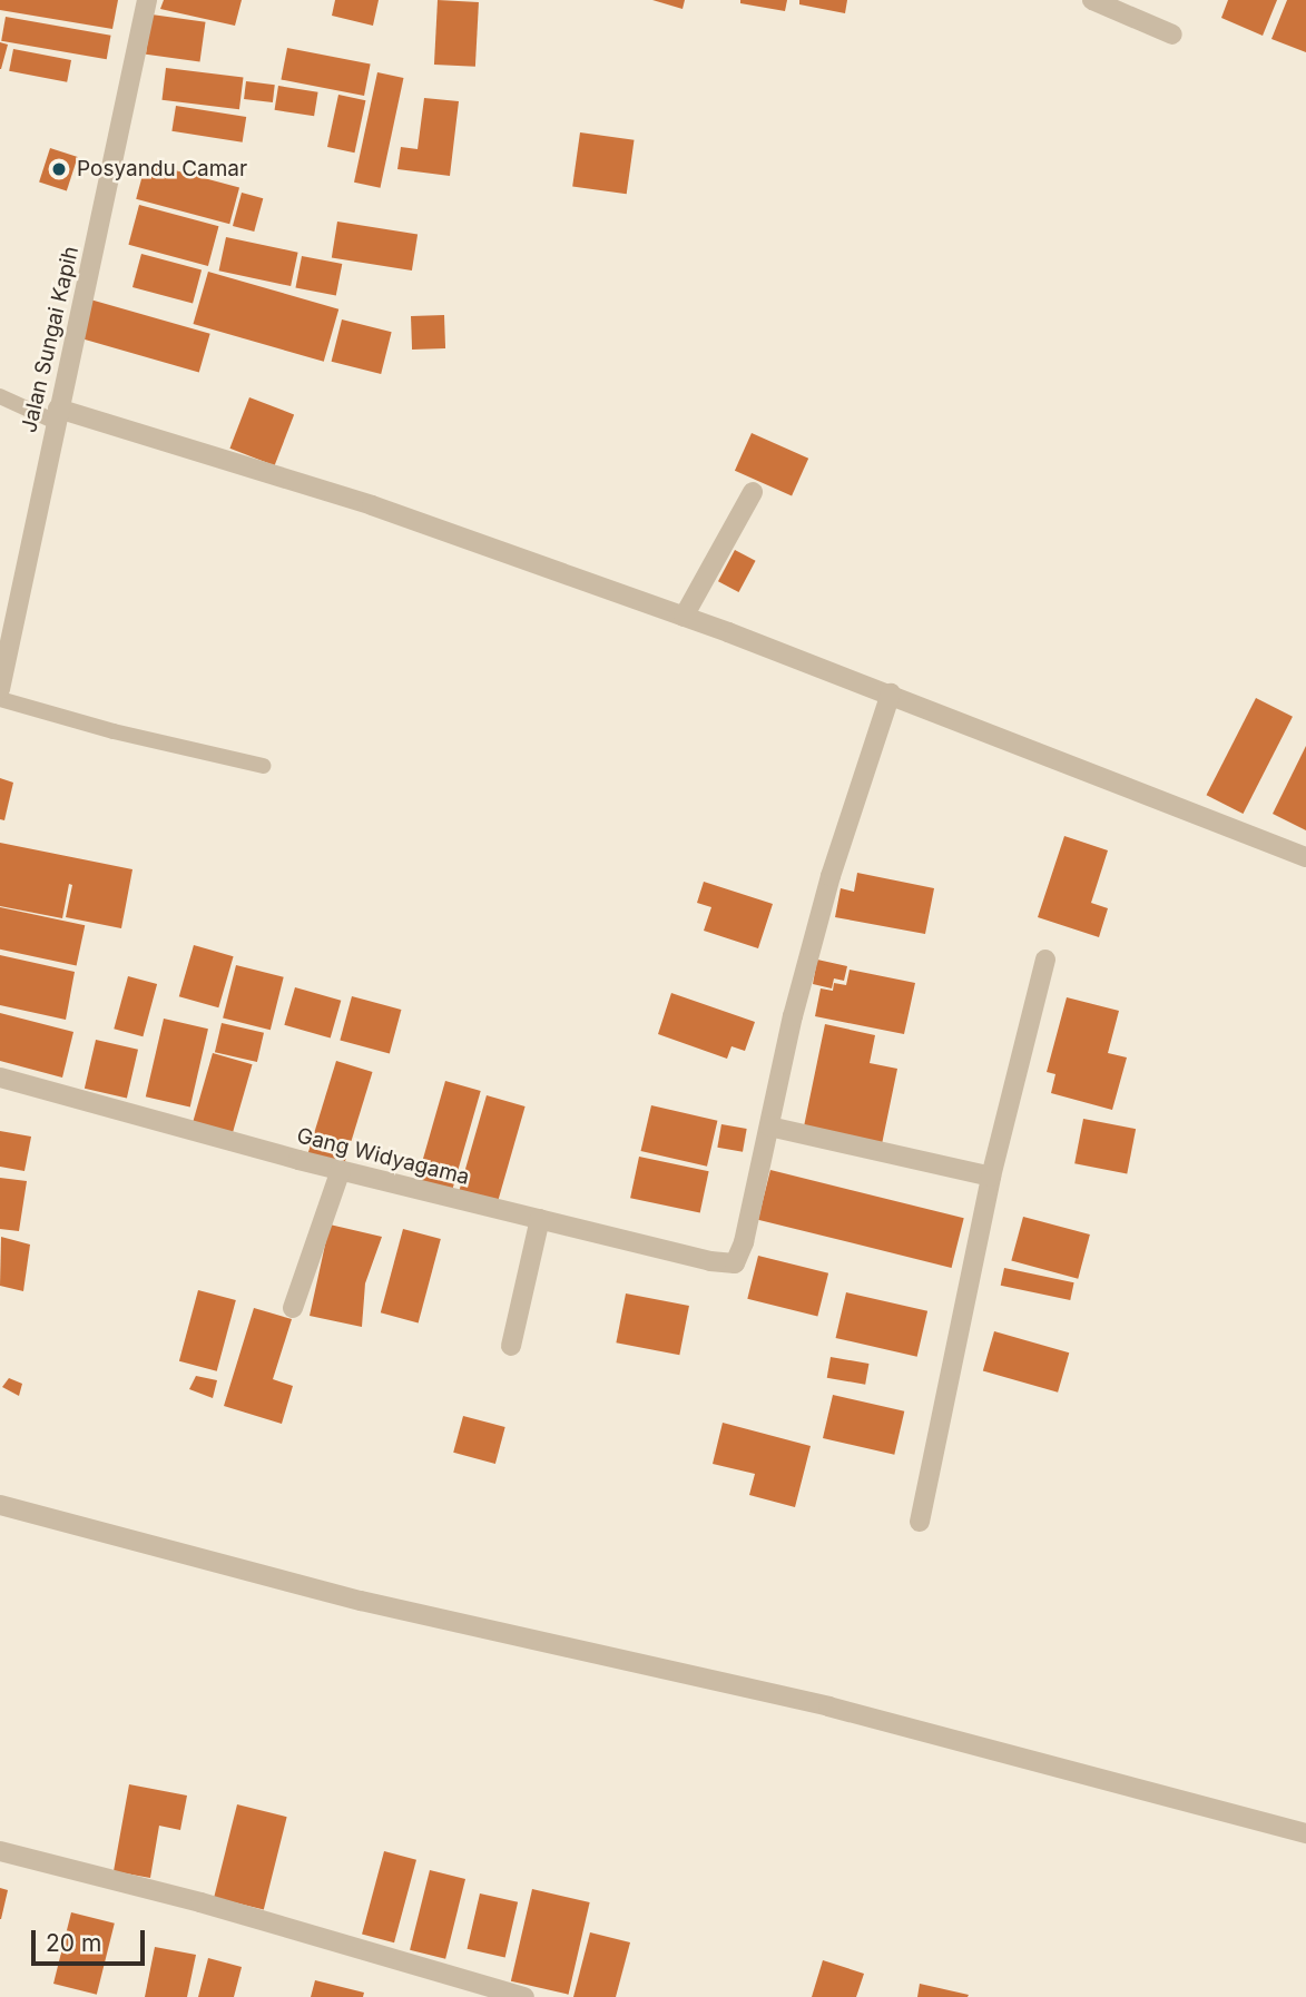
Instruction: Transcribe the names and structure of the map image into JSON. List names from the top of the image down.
{
  "streets": {
    "street": ["Jalan Sungai Kapih", "Gang Widyagama"]
  },
  "places": ["Posyandu Camar"],
  "scale_bar": "20 m"
}
